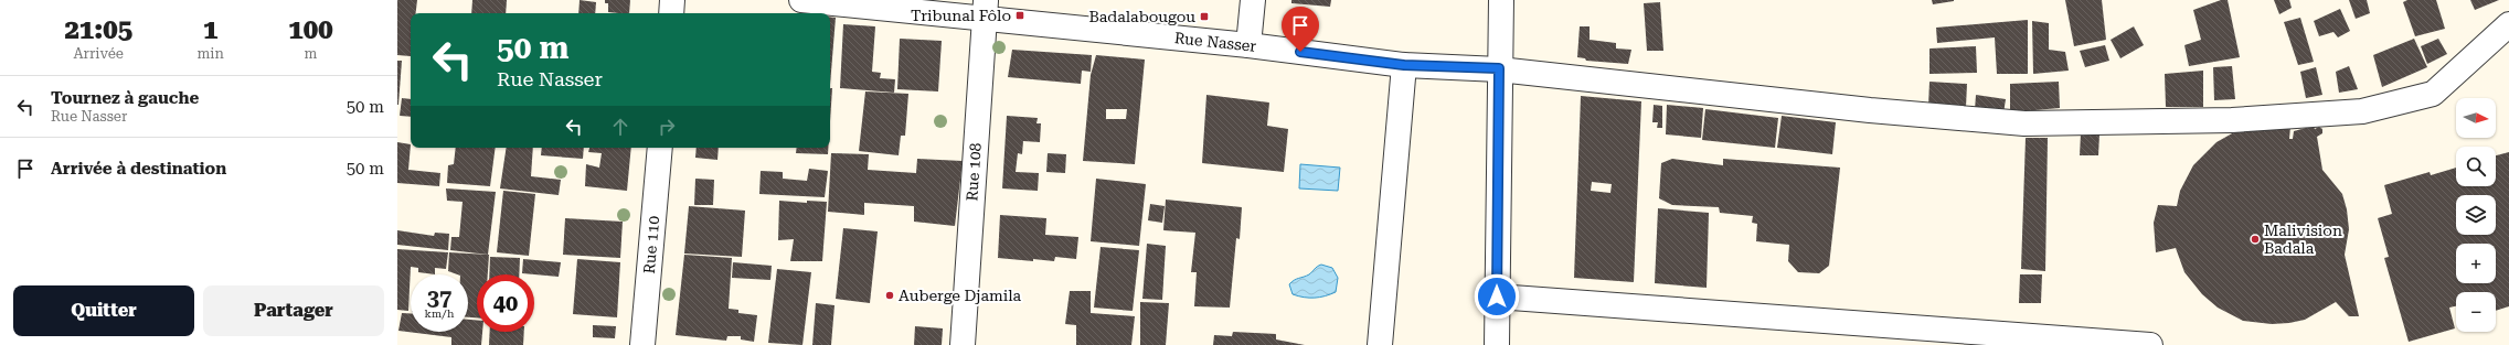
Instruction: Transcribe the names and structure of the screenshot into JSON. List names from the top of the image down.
{
  "streets": {
    "street": ["Rue Nasser", "Rue 108", "Rue 110"]
  },
  "crossings": [
    ["Rue Nasser", "Rue 108"]
  ],
  "places": {
    "transit": ["Tribunal Fôlo", "Badalabougou"],
    "other": ["Malivision Badala", "Auberge Djamila"]
  },
  "north": "right",
  "page": {
    "eta": [
      "21:05",
      "Arrivée",
      "1",
      "min",
      "100",
      "m"
    ],
    "turn": ["50 m", "Rue Nasser"],
    "list": [
      {
        "name": "Tournez à gauche",
        "note": "Rue Nasser",
        "value": "50 m"
      },
      {
        "name": "Arrivée à destination",
        "value": "50 m"
      }
    ],
    "map_buttons": ["+", "−"],
    "speed": "37 km/h",
    "limit": "40",
    "buttons": ["Quitter", "Partager"]
  }
}
